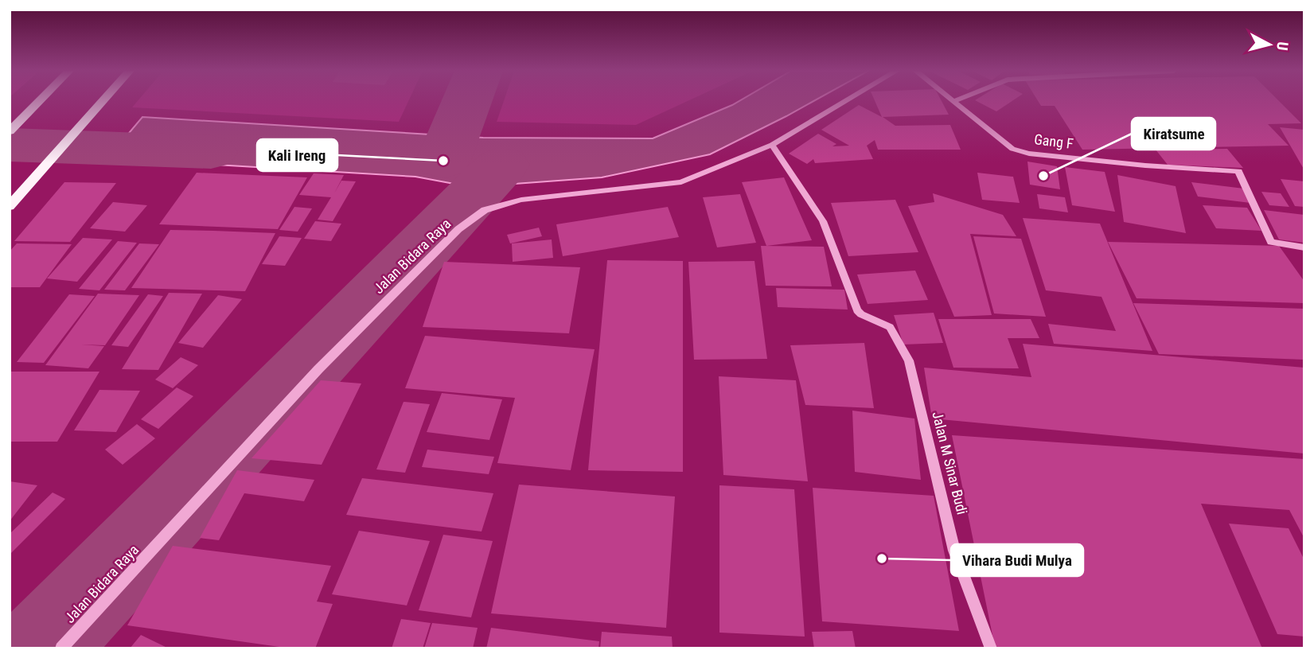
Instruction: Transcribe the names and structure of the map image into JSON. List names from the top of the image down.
{
  "streets": {
    "street": ["Gang F", "Jalan Bidara Raya", "Jalan M Sinar Budi"]
  },
  "crossings": [
    ["Jalan Bidara Raya", "Jalan M Sinar Budi"]
  ],
  "places": ["Kali Ireng", "Kiratsume", "Vihara Budi Mulya"],
  "north": "right"
}
